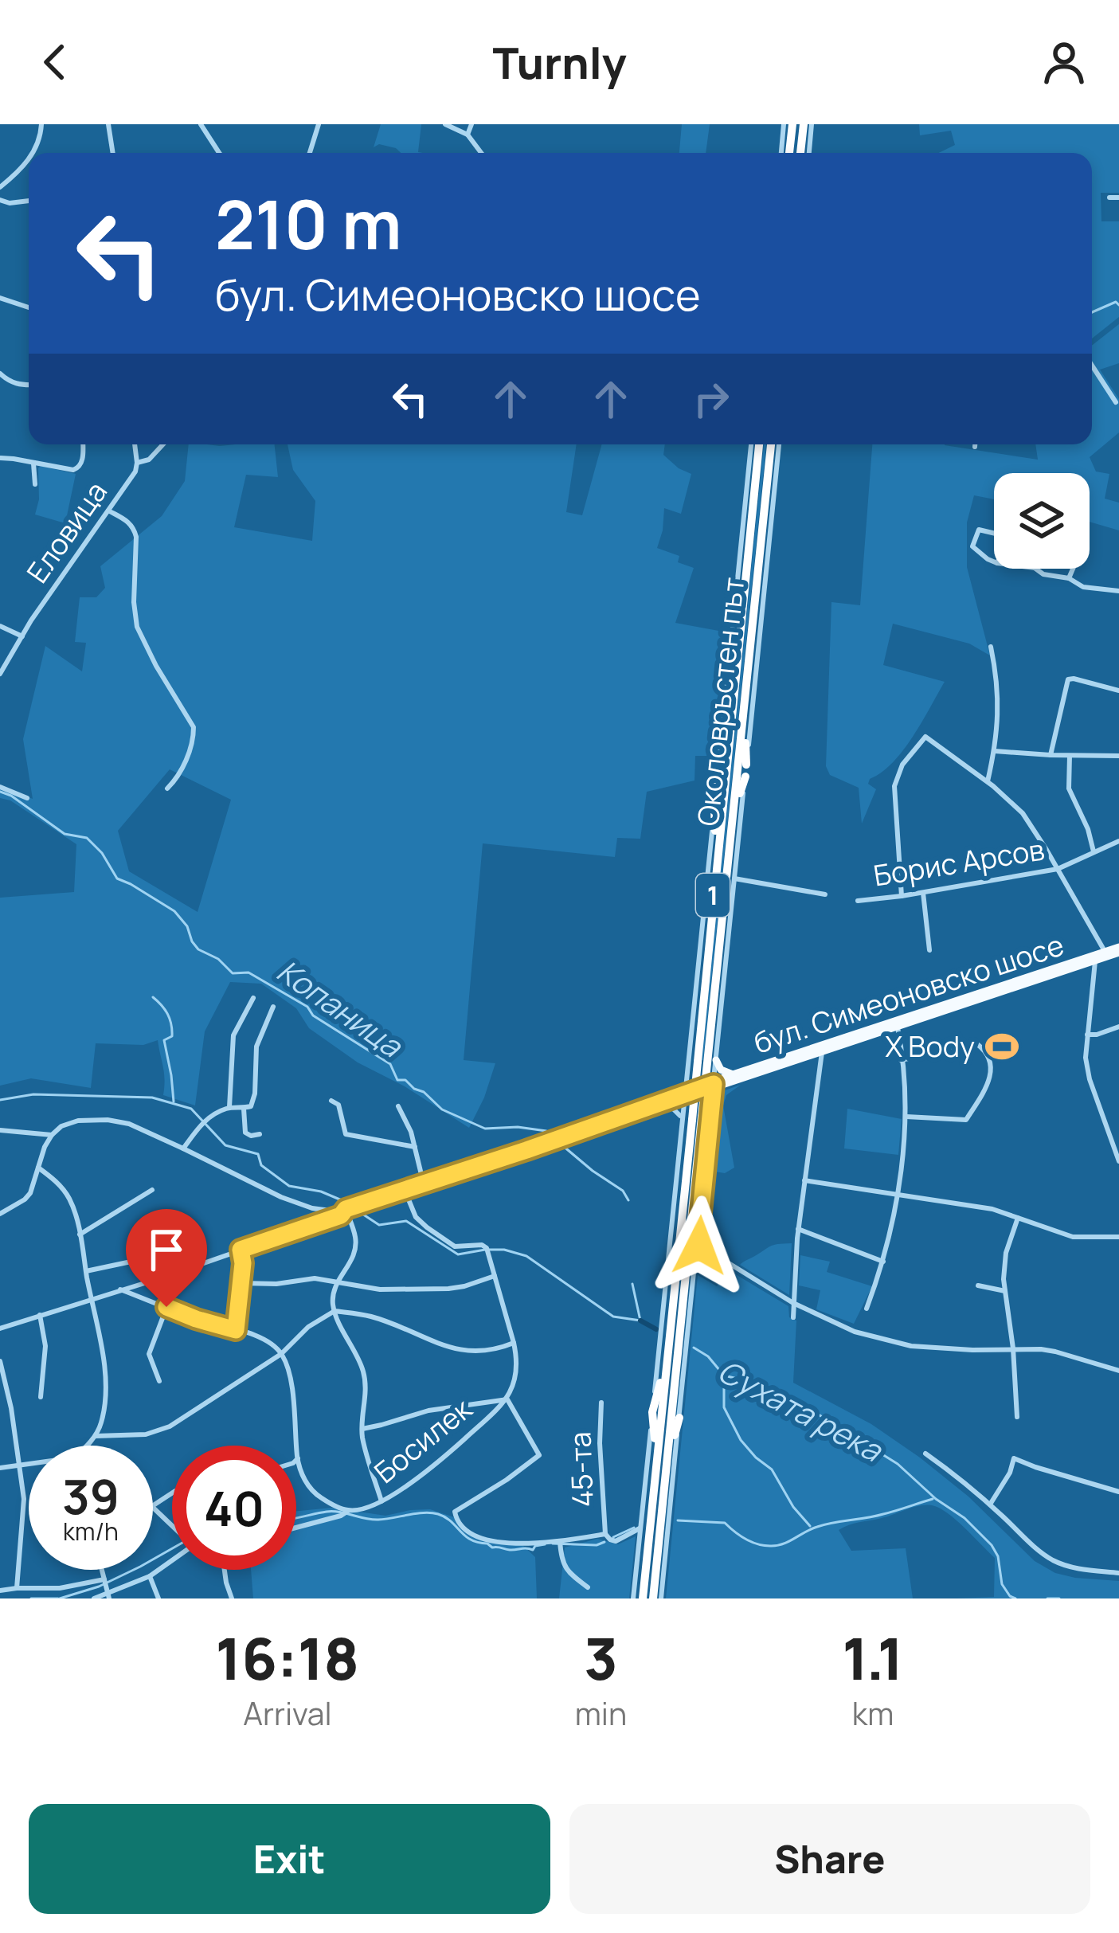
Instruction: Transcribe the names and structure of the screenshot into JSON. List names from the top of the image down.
{
  "streets": {
    "highway": ["Околовръстен път", "1"],
    "main road": ["бул. Симеоновско шосе"],
    "street": [
      "Еловица",
      "Борис Арсов",
      "Босилек",
      "45-та"
    ]
  },
  "crossings": [
    ["бул. Симеоновско шосе", "Босилек"]
  ],
  "water": ["Копаница", "Сухата река"],
  "places": {
    "sports": ["X Body"]
  },
  "page": {
    "header": "Turnly",
    "turn": ["210 m", "бул. Симеоновско шосе"],
    "speed": "39 km/h",
    "limit": "40",
    "eta": [
      "16:18",
      "Arrival",
      "3",
      "min",
      "1.1",
      "km"
    ],
    "buttons": ["Exit", "Share"]
  }
}
